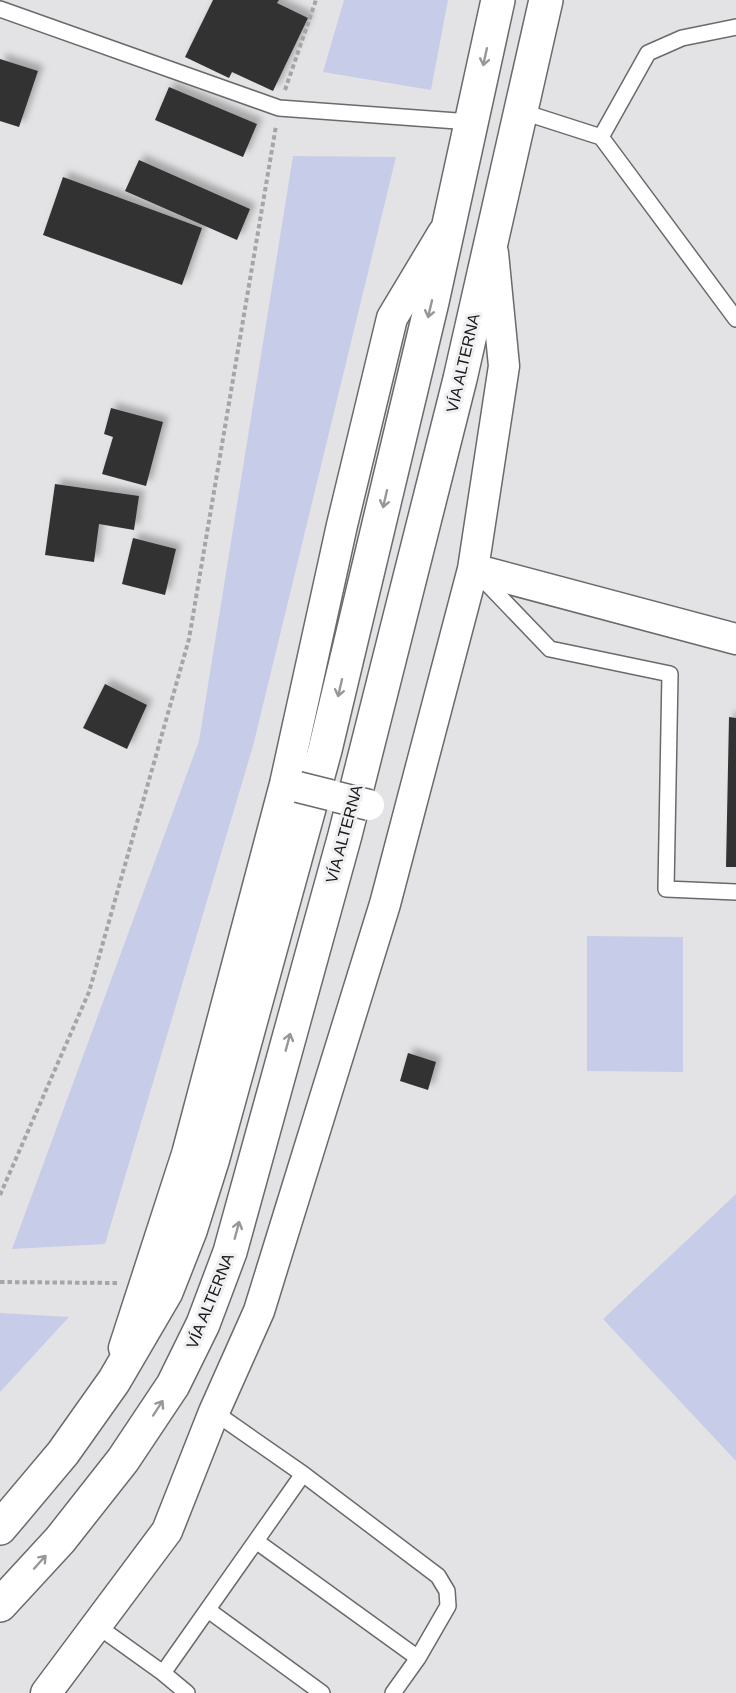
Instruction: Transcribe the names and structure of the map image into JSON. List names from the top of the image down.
{
  "streets": {
    "highway": ["VÍA ALTERNA"]
  }
}
